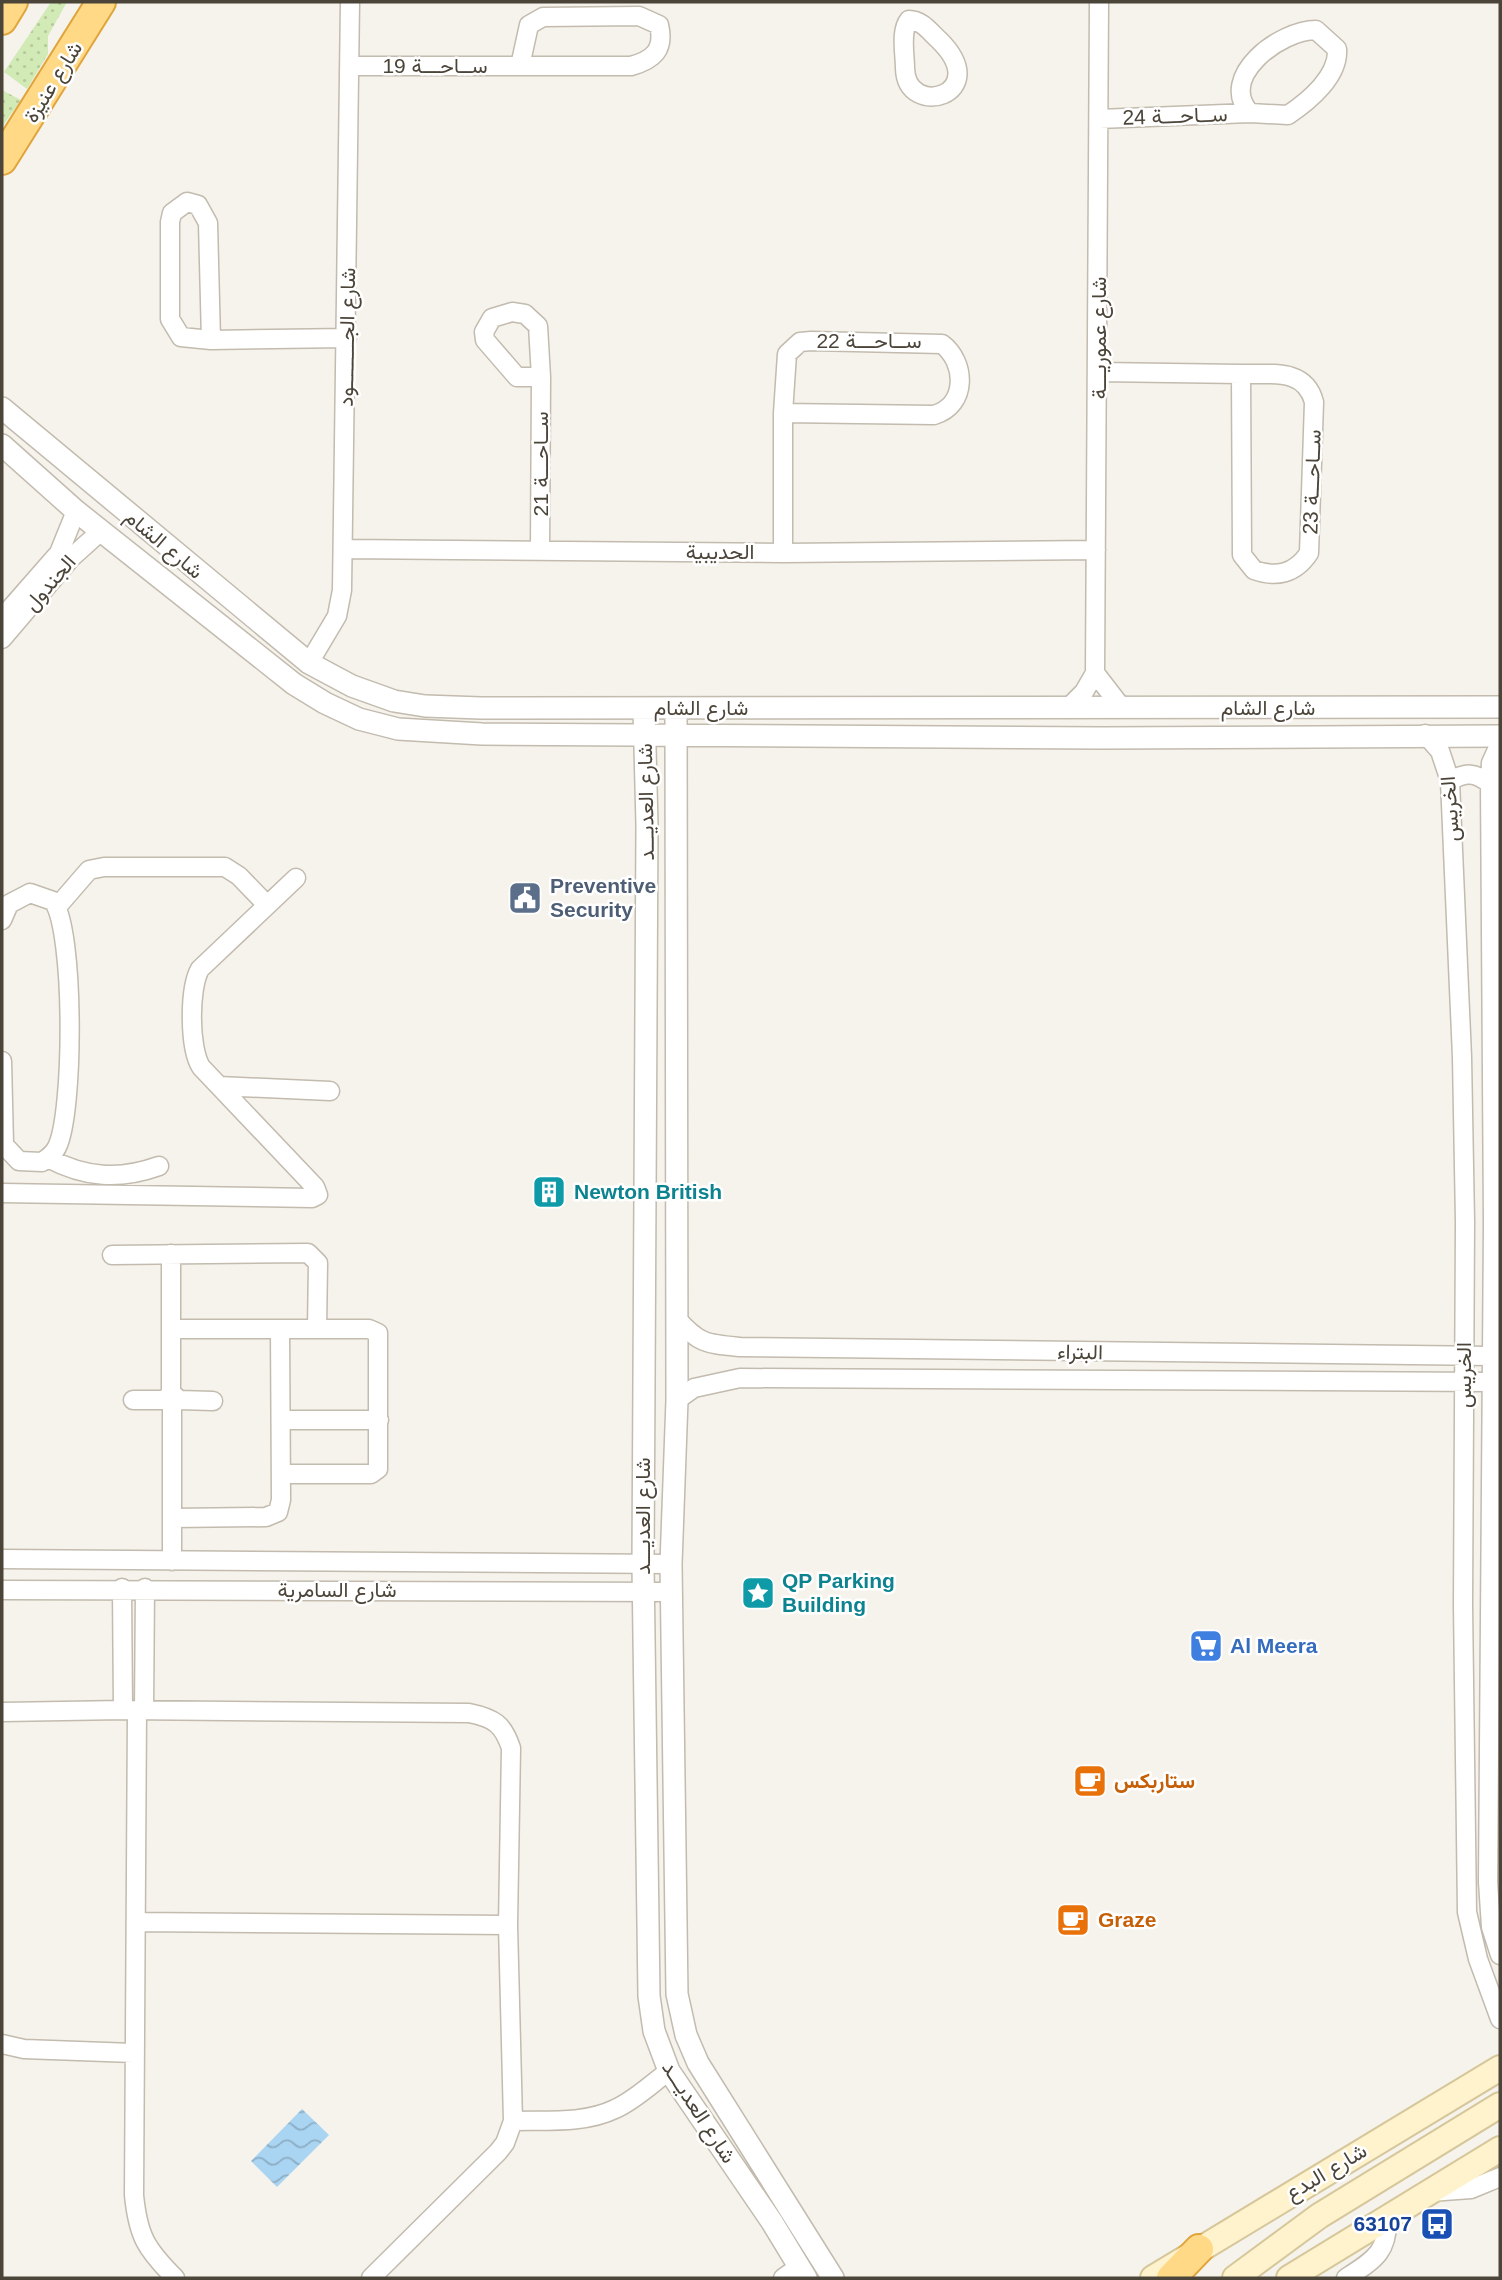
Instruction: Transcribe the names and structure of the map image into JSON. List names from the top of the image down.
{
  "streets": {
    "highway": ["شارع عنيزة"],
    "main road": ["شارع البدع"],
    "street": [
      "ســاحـــة 19",
      "ســاحـــة 24",
      "شارع الجــــــــود",
      "شارع عموريـــة",
      "ســاحـــة 22",
      "ســاحـــة 21",
      "ســاحـــة 23",
      "شارع الشام",
      "الحديبية",
      "الجندول",
      "شارع العديـــد",
      "الخريس",
      "البتراء",
      "شارع السامرية"
    ]
  },
  "crossings": [
    ["ســاحـــة 19", "شارع الجــــــــود"],
    ["ســاحـــة 24", "شارع عموريـــة"],
    ["شارع الجــــــــود", "شارع الشام"],
    ["شارع الجــــــــود", "الحديبية"],
    ["شارع عموريـــة", "ســاحـــة 23"],
    ["شارع عموريـــة", "الحديبية"],
    ["ســاحـــة 22", "الحديبية"],
    ["ســاحـــة 21", "الحديبية"],
    ["شارع الشام", "الجندول"],
    ["شارع الشام", "شارع العديـــد"],
    ["شارع الشام", "الخريس"],
    ["شارع العديـــد", "البتراء"],
    ["شارع العديـــد", "شارع السامرية"],
    ["الخريس", "البتراء"]
  ],
  "places": {
    "public building": ["Preventive Security"],
    "building": ["Newton British"],
    "place": ["QP Parking Building"],
    "supermarket": ["Al Meera"],
    "cafe": ["ستاربكس", "Graze"],
    "bus stop": ["63107"]
  }
}
